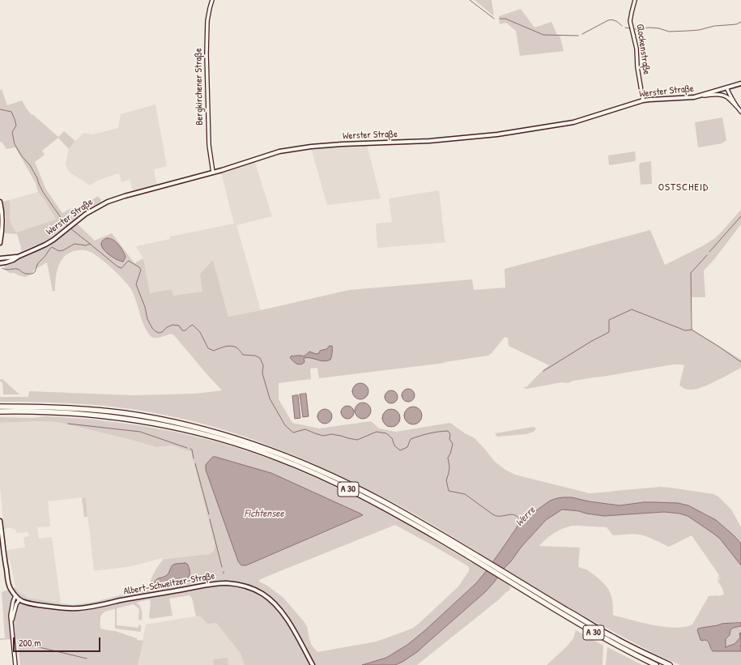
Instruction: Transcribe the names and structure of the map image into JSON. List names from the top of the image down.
{
  "streets": {
    "highway": ["A 30"],
    "main road": ["Werster Straße", "Albert-Schweitzer-Straße"],
    "street": ["Glockenstraße", "Bergkirchener Straße"]
  },
  "crossings": [
    ["Glockenstraße", "Werster Straße"],
    ["Bergkirchener Straße", "Werster Straße"]
  ],
  "districts": ["OSTSCHEID"],
  "water": ["Fichtensee", "Werre"],
  "scale_bar": "200 m"
}
